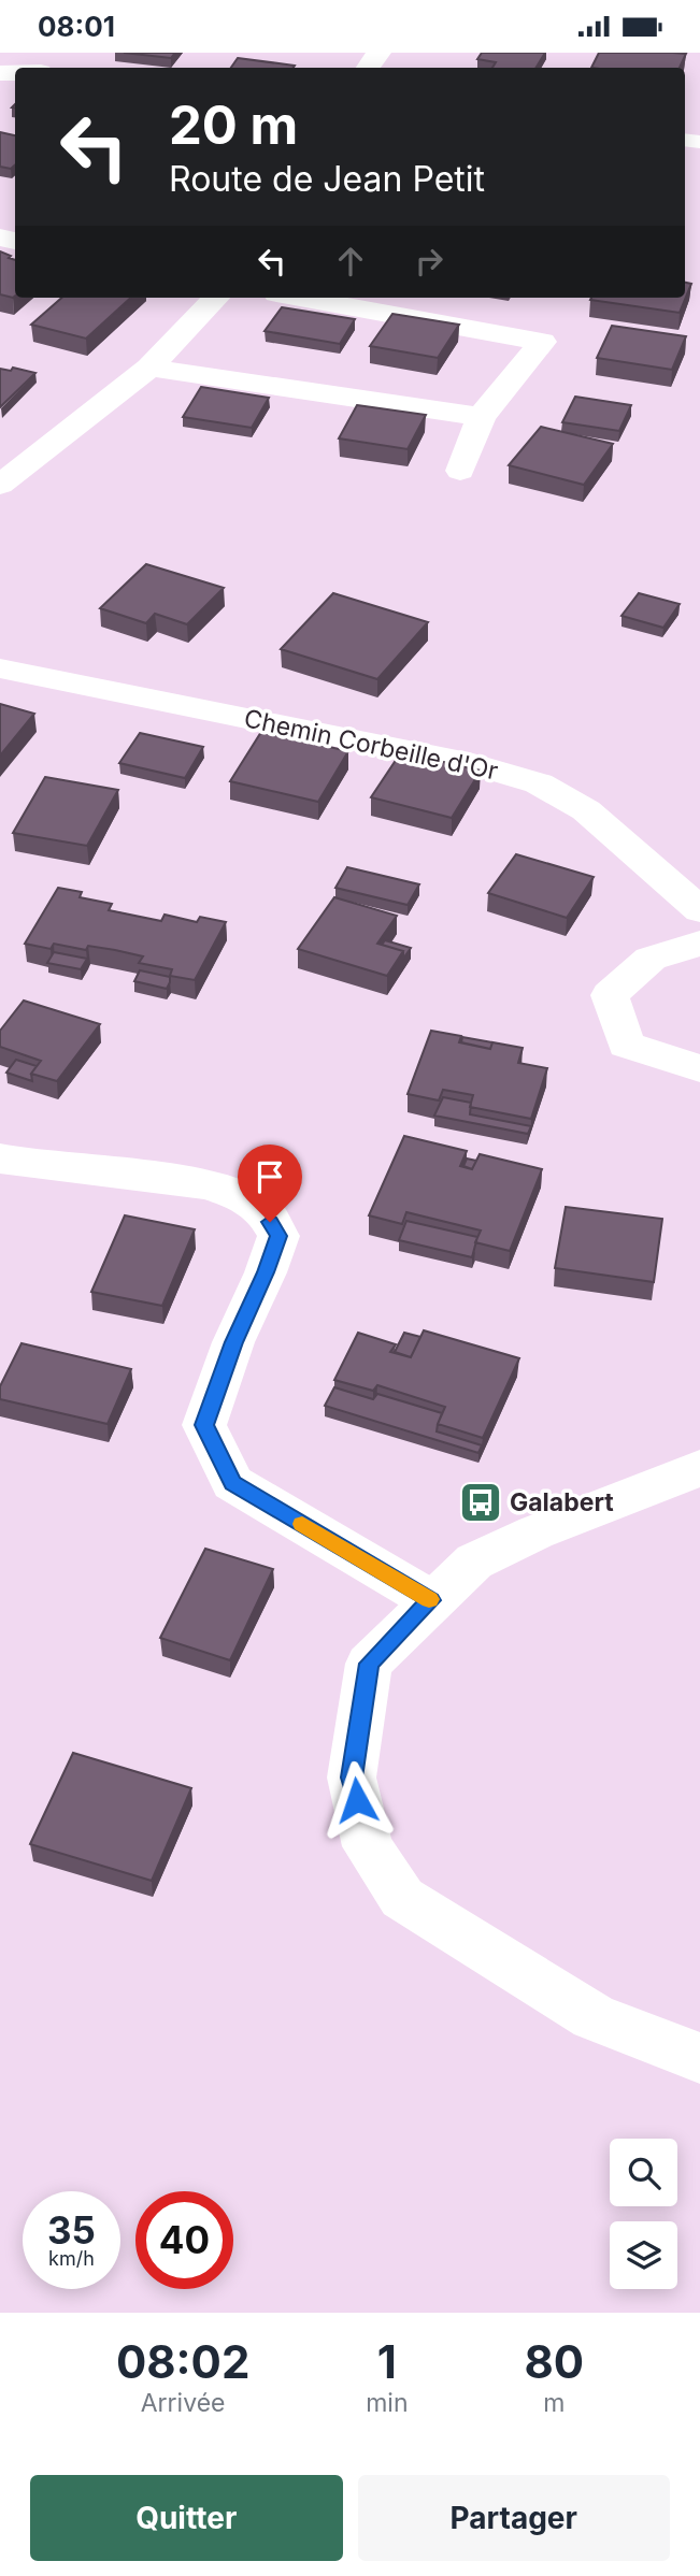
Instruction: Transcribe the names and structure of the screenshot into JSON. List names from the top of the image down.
{
  "streets": {
    "street": ["Chemin Corbeille d'Or"]
  },
  "places": {
    "bus stop": ["Galabert"]
  },
  "page": {
    "status": "08:01",
    "turn": ["20 m", "Route de Jean Petit"],
    "speed": "35 km/h",
    "limit": "40",
    "eta": [
      "08:02",
      "Arrivée",
      "1",
      "min",
      "80",
      "m"
    ],
    "buttons": ["Quitter", "Partager"]
  }
}
